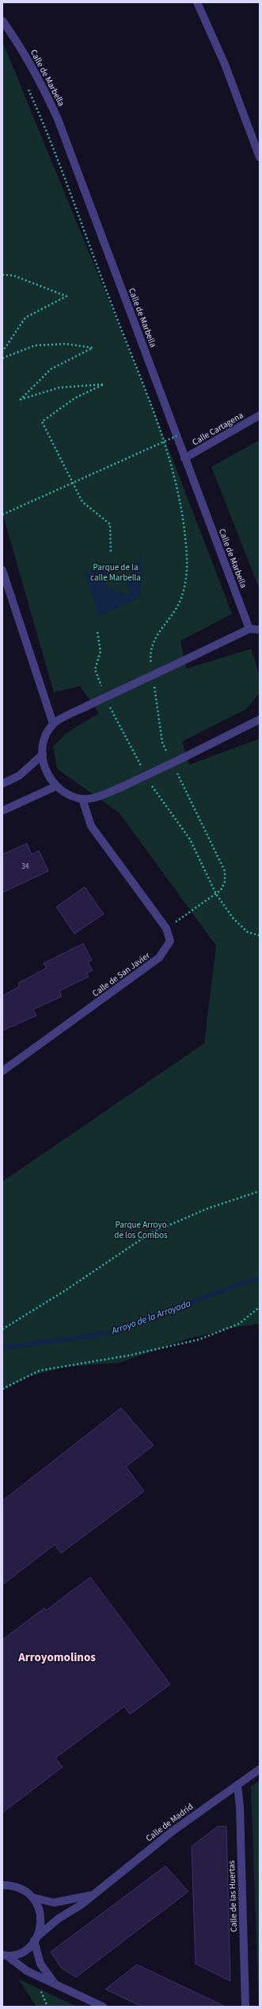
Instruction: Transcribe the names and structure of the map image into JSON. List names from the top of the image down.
{
  "streets": {
    "street": [
      "Calle de Marbella",
      "Calle Cartagena",
      "Calle de San Javier",
      "Calle de Madrid",
      "Calle de las Huertas"
    ]
  },
  "crossings": [
    ["Calle de Marbella", "Calle Cartagena"],
    ["Calle de Madrid", "Calle de las Huertas"]
  ],
  "districts": ["Arroyomolinos"],
  "water": ["Arroyo de la Arroyada"],
  "parks": ["Parque de la calle Marbella", "Parque Arroyo de los Combos"],
  "house_numbers": ["34"]
}
